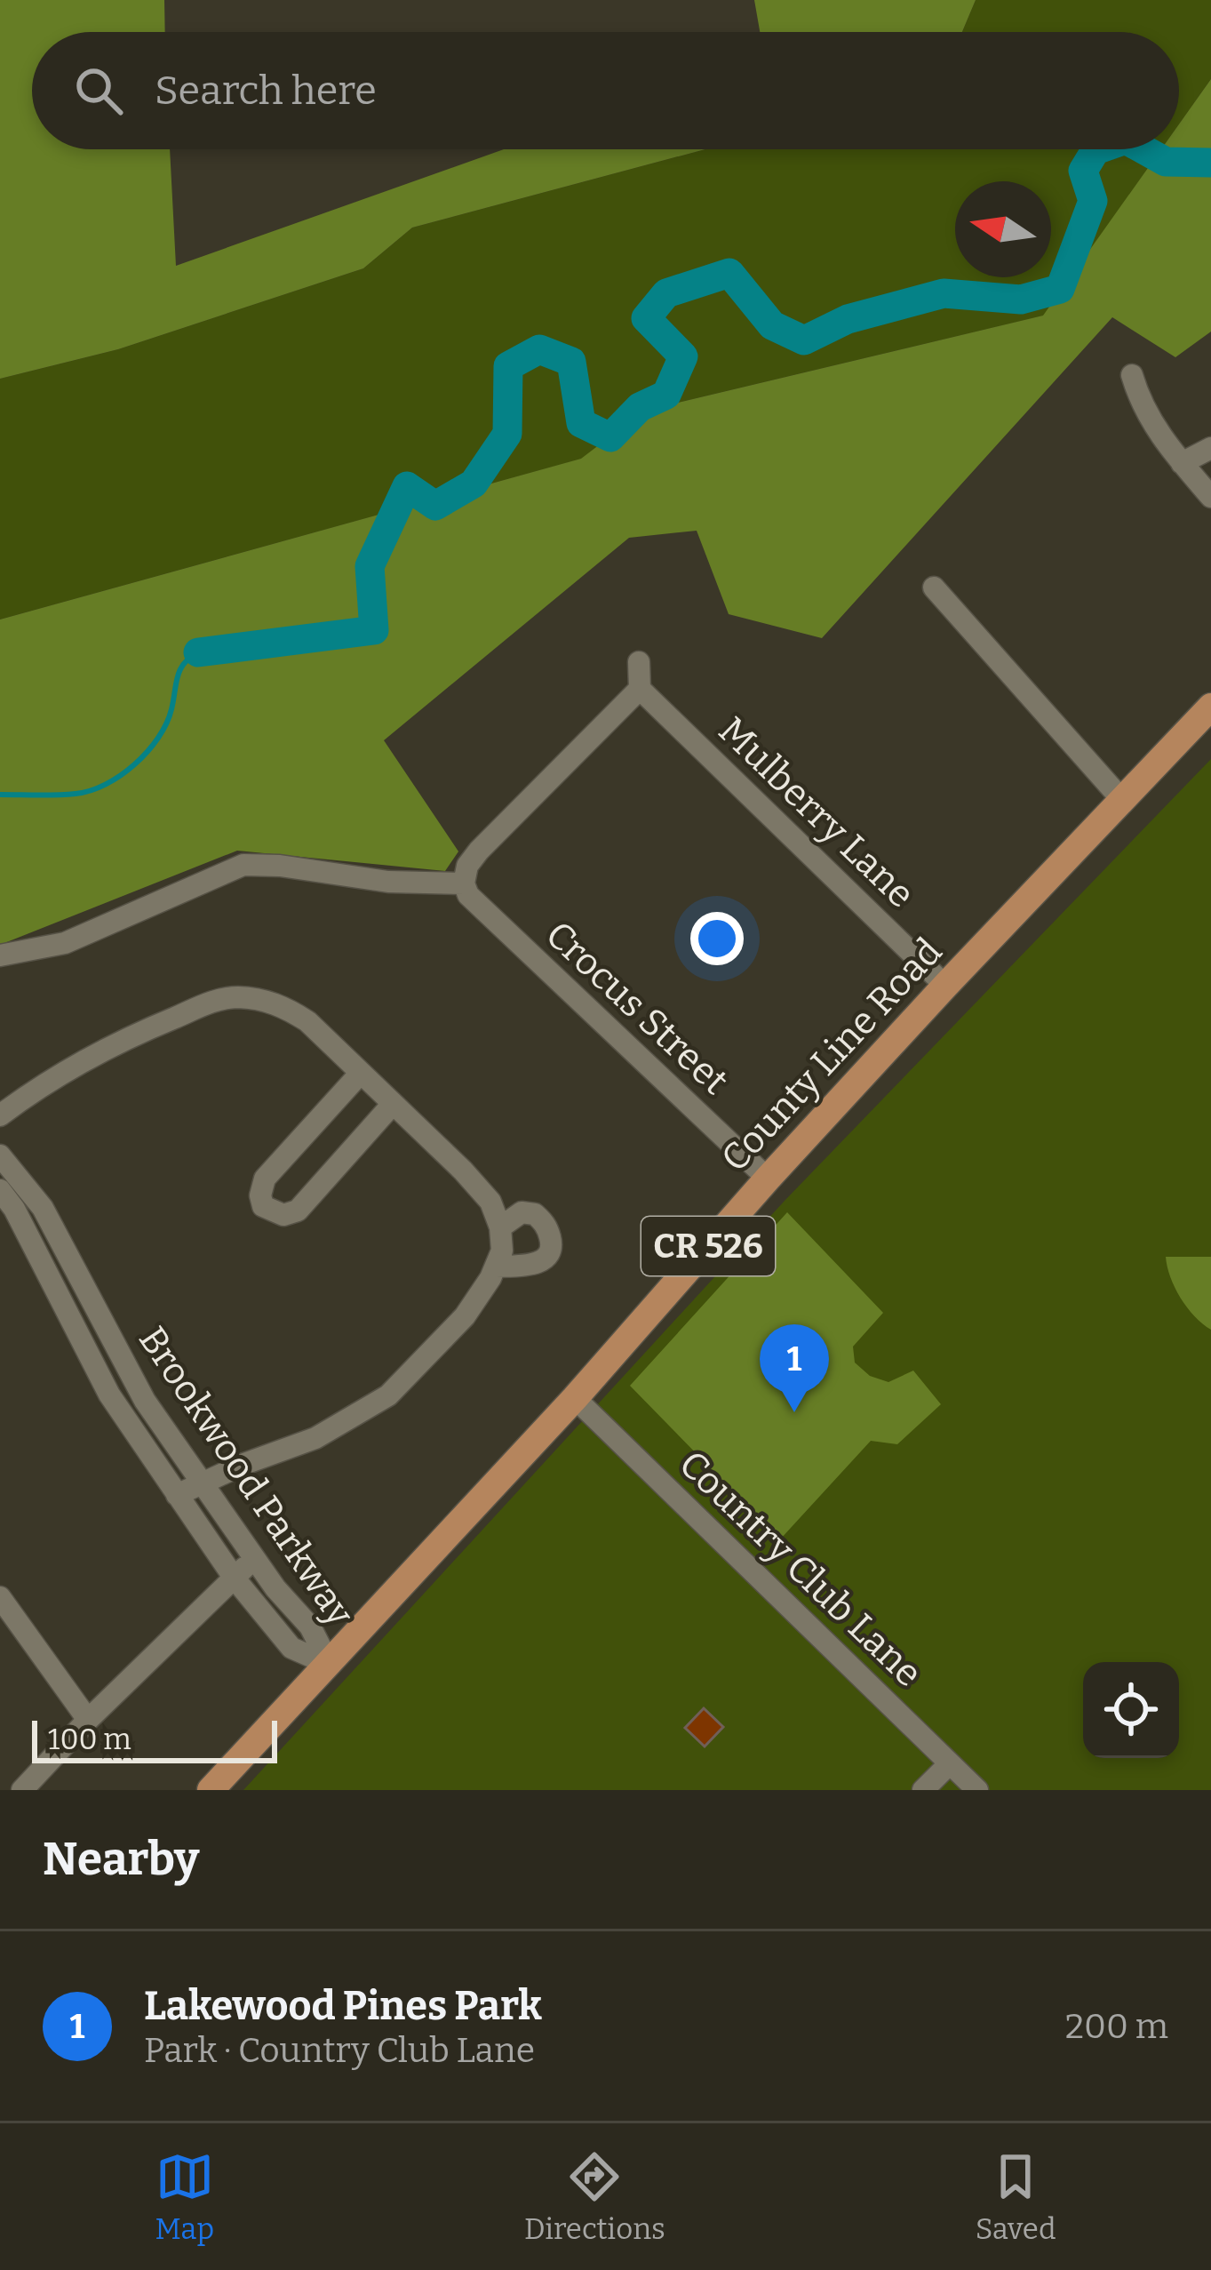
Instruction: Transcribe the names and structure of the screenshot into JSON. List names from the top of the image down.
{
  "streets": {
    "main road": ["County Line Road", "CR 526"],
    "street": [
      "Mulberry Lane",
      "Crocus Street",
      "Brookwood Parkway",
      "Country Club Lane"
    ]
  },
  "crossings": [
    ["Mulberry Lane", "County Line Road"],
    ["Crocus Street", "County Line Road"],
    ["County Line Road", "Brookwood Parkway"],
    ["County Line Road", "Country Club Lane"]
  ],
  "scale_bar": "100 m",
  "north": "left",
  "page": {
    "search": "Search here",
    "pins": "1",
    "scale": "100 m",
    "heading": "Nearby",
    "list": [
      {
        "mark": "1",
        "name": "Lakewood Pines Park",
        "note": "Park · Country Club Lane",
        "value": "200 m"
      }
    ],
    "nav": ["Map", "Directions", "Saved"]
  }
}
